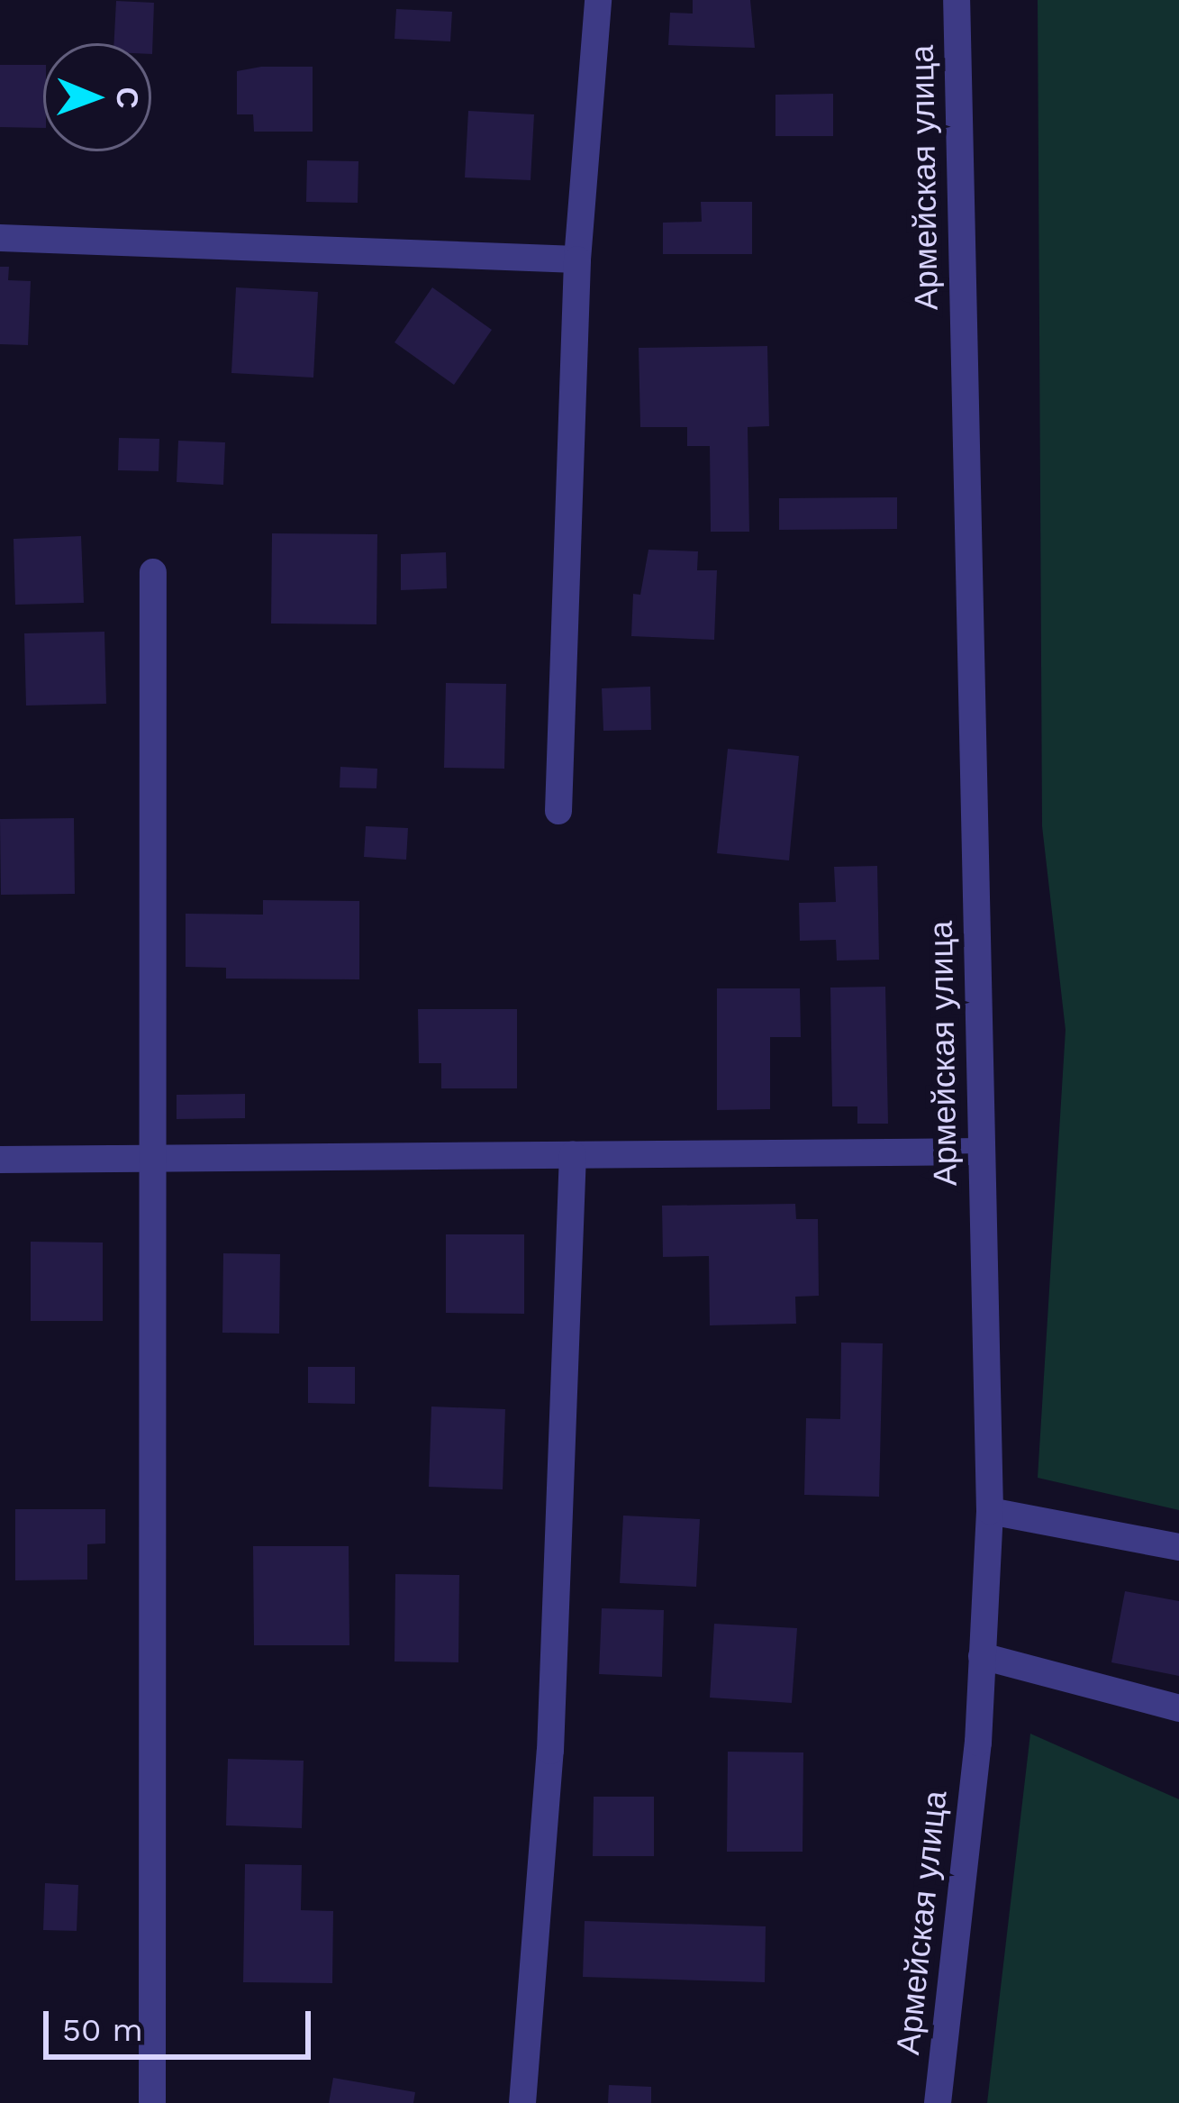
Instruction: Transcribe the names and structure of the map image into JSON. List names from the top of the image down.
{
  "streets": {
    "street": ["Армейская улица"]
  },
  "scale_bar": "50 m",
  "north": "right"
}
